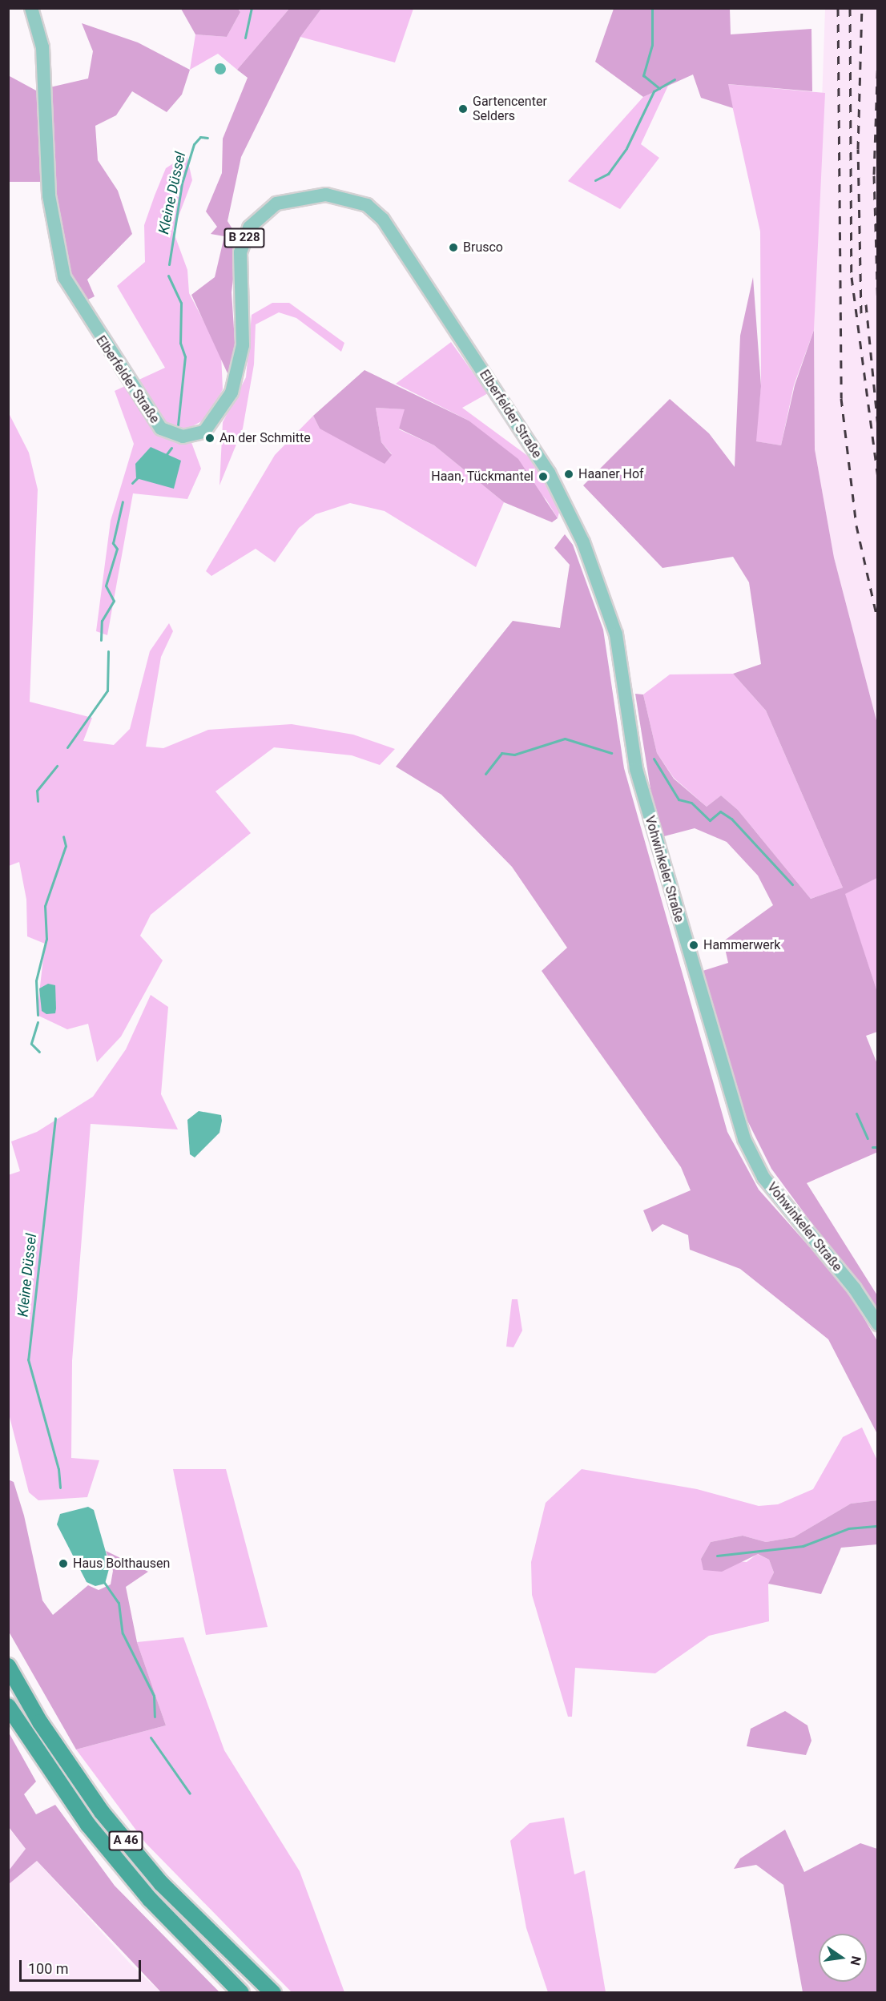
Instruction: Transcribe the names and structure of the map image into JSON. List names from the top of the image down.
{
  "streets": {
    "highway": ["A 46"],
    "main road": ["B 228", "Elberfelder Straße", "Vohwinkeler Straße"]
  },
  "crossings": [
    ["Elberfelder Straße", "Vohwinkeler Straße"]
  ],
  "water": ["Kleine Düssel"],
  "places": [
    "Gartencenter Selders",
    "Brusco",
    "An der Schmitte",
    "Haaner Hof",
    "Haan, Tückmantel",
    "Hammerwerk",
    "Haus Bolthausen"
  ],
  "scale_bar": "100 m",
  "north": "right"
}
